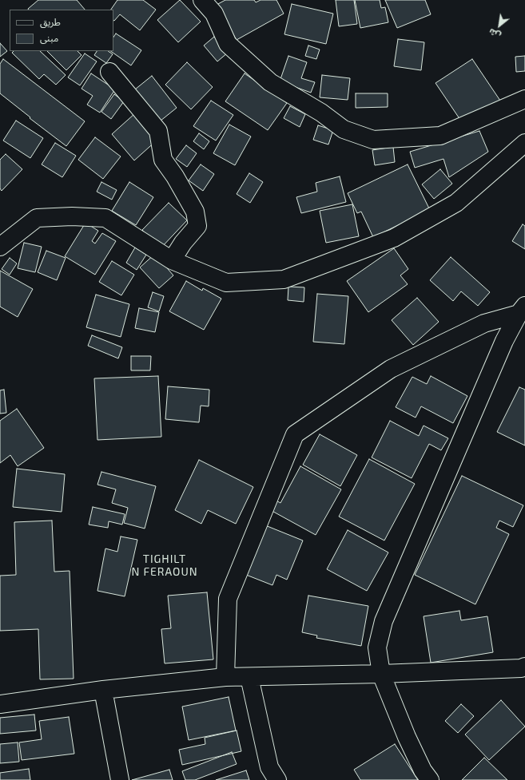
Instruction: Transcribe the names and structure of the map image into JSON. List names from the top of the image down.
{
  "districts": ["TIGHILT N FERAOUN"],
  "legend": ["طريق", "مبنى"],
  "north": "bottom left"
}
